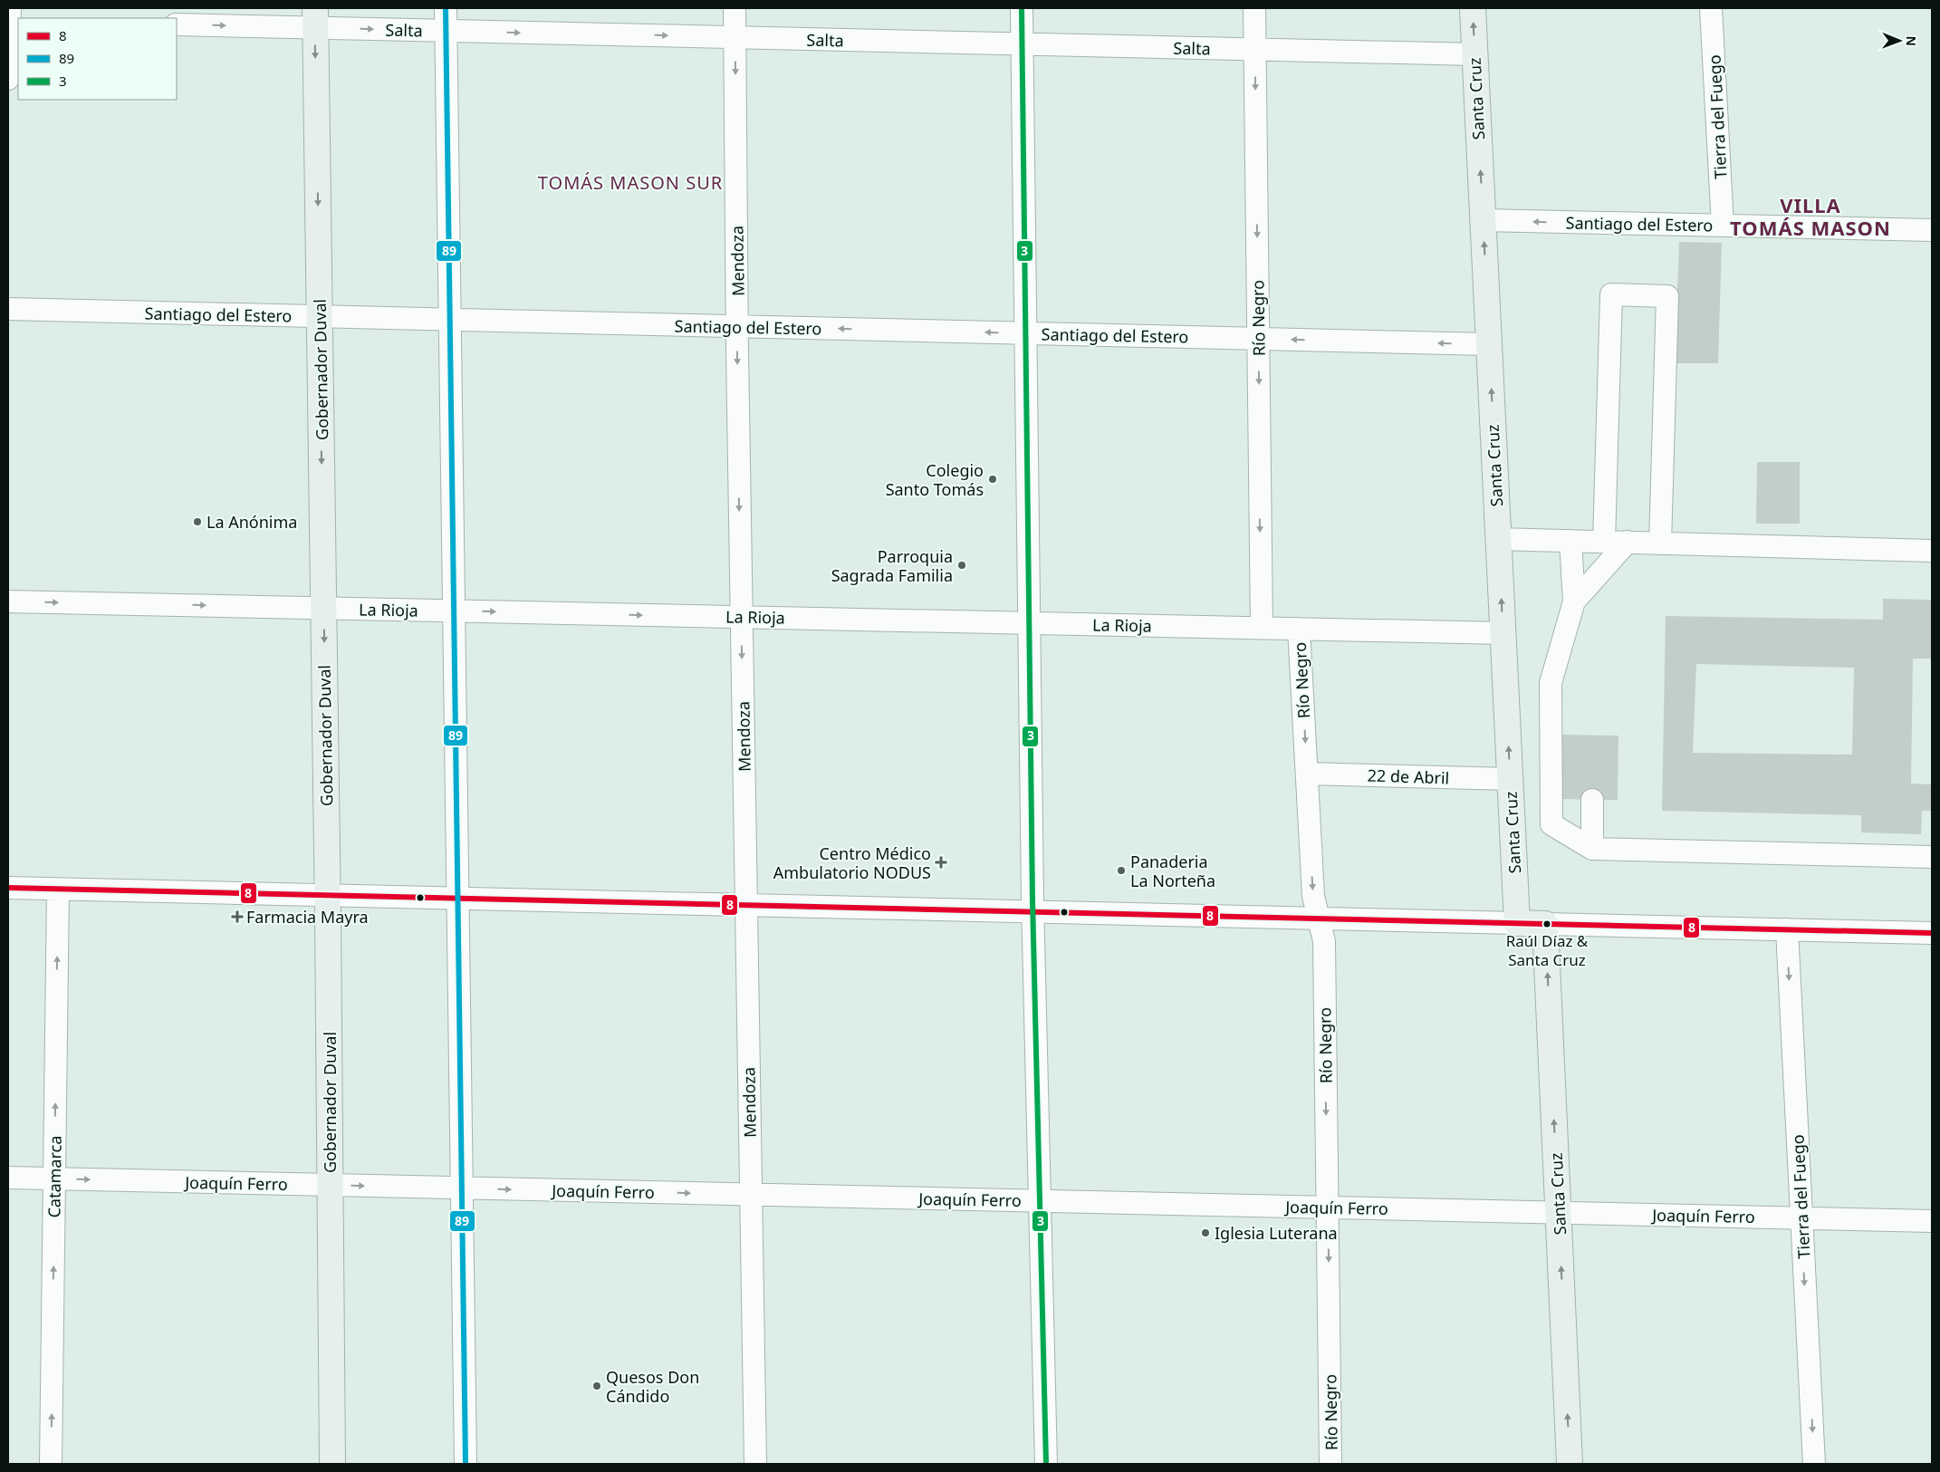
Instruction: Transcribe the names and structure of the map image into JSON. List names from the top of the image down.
{
  "streets": {
    "main road": ["Santa Cruz", "Gobernador Duval"],
    "street": [
      "Salta",
      "Tierra del Fuego",
      "Santiago del Estero",
      "Mendoza",
      "Río Negro",
      "La Rioja",
      "22 de Abril",
      "Catamarca",
      "Joaquín Ferro"
    ]
  },
  "crossings": [
    ["Salta", "Santa Cruz"],
    ["Salta", "Mendoza"],
    ["Salta", "Río Negro"],
    ["Salta", "Gobernador Duval"],
    ["Santa Cruz", "Santiago del Estero"],
    ["Santa Cruz", "La Rioja"],
    ["Santa Cruz", "22 de Abril"],
    ["Santa Cruz", "Joaquín Ferro"],
    ["Tierra del Fuego", "Santiago del Estero"],
    ["Tierra del Fuego", "Joaquín Ferro"],
    ["Santiago del Estero", "Mendoza"],
    ["Santiago del Estero", "Río Negro"],
    ["Santiago del Estero", "Gobernador Duval"],
    ["Mendoza", "La Rioja"],
    ["Mendoza", "Joaquín Ferro"],
    ["Río Negro", "La Rioja"],
    ["Río Negro", "22 de Abril"],
    ["Río Negro", "Joaquín Ferro"],
    ["Gobernador Duval", "La Rioja"],
    ["Gobernador Duval", "Joaquín Ferro"],
    ["Catamarca", "Joaquín Ferro"]
  ],
  "one_way": [
    "Salta",
    "Santa Cruz",
    "Tierra del Fuego",
    "Santiago del Estero",
    "Mendoza",
    "Río Negro",
    "Gobernador Duval",
    "La Rioja",
    "Catamarca",
    "Joaquín Ferro"
  ],
  "districts": ["TOMÁS MASON SUR", "VILLA TOMÁS MASON"],
  "places": {
    "other": [
      "Colegio Santo Tomás",
      "La Anónima",
      "Parroquia Sagrada Familia",
      "Panaderia La Norteña",
      "Raúl Díaz & Santa Cruz",
      "Iglesia Luterana",
      "Quesos Don Cándido"
    ],
    "health": ["Centro Médico Ambulatorio NODUS", "Farmacia Mayra"]
  },
  "lines": ["transit line 89", "transit line 3", "transit line 8"],
  "legend": ["8", "89", "3"],
  "north": "right"
}
